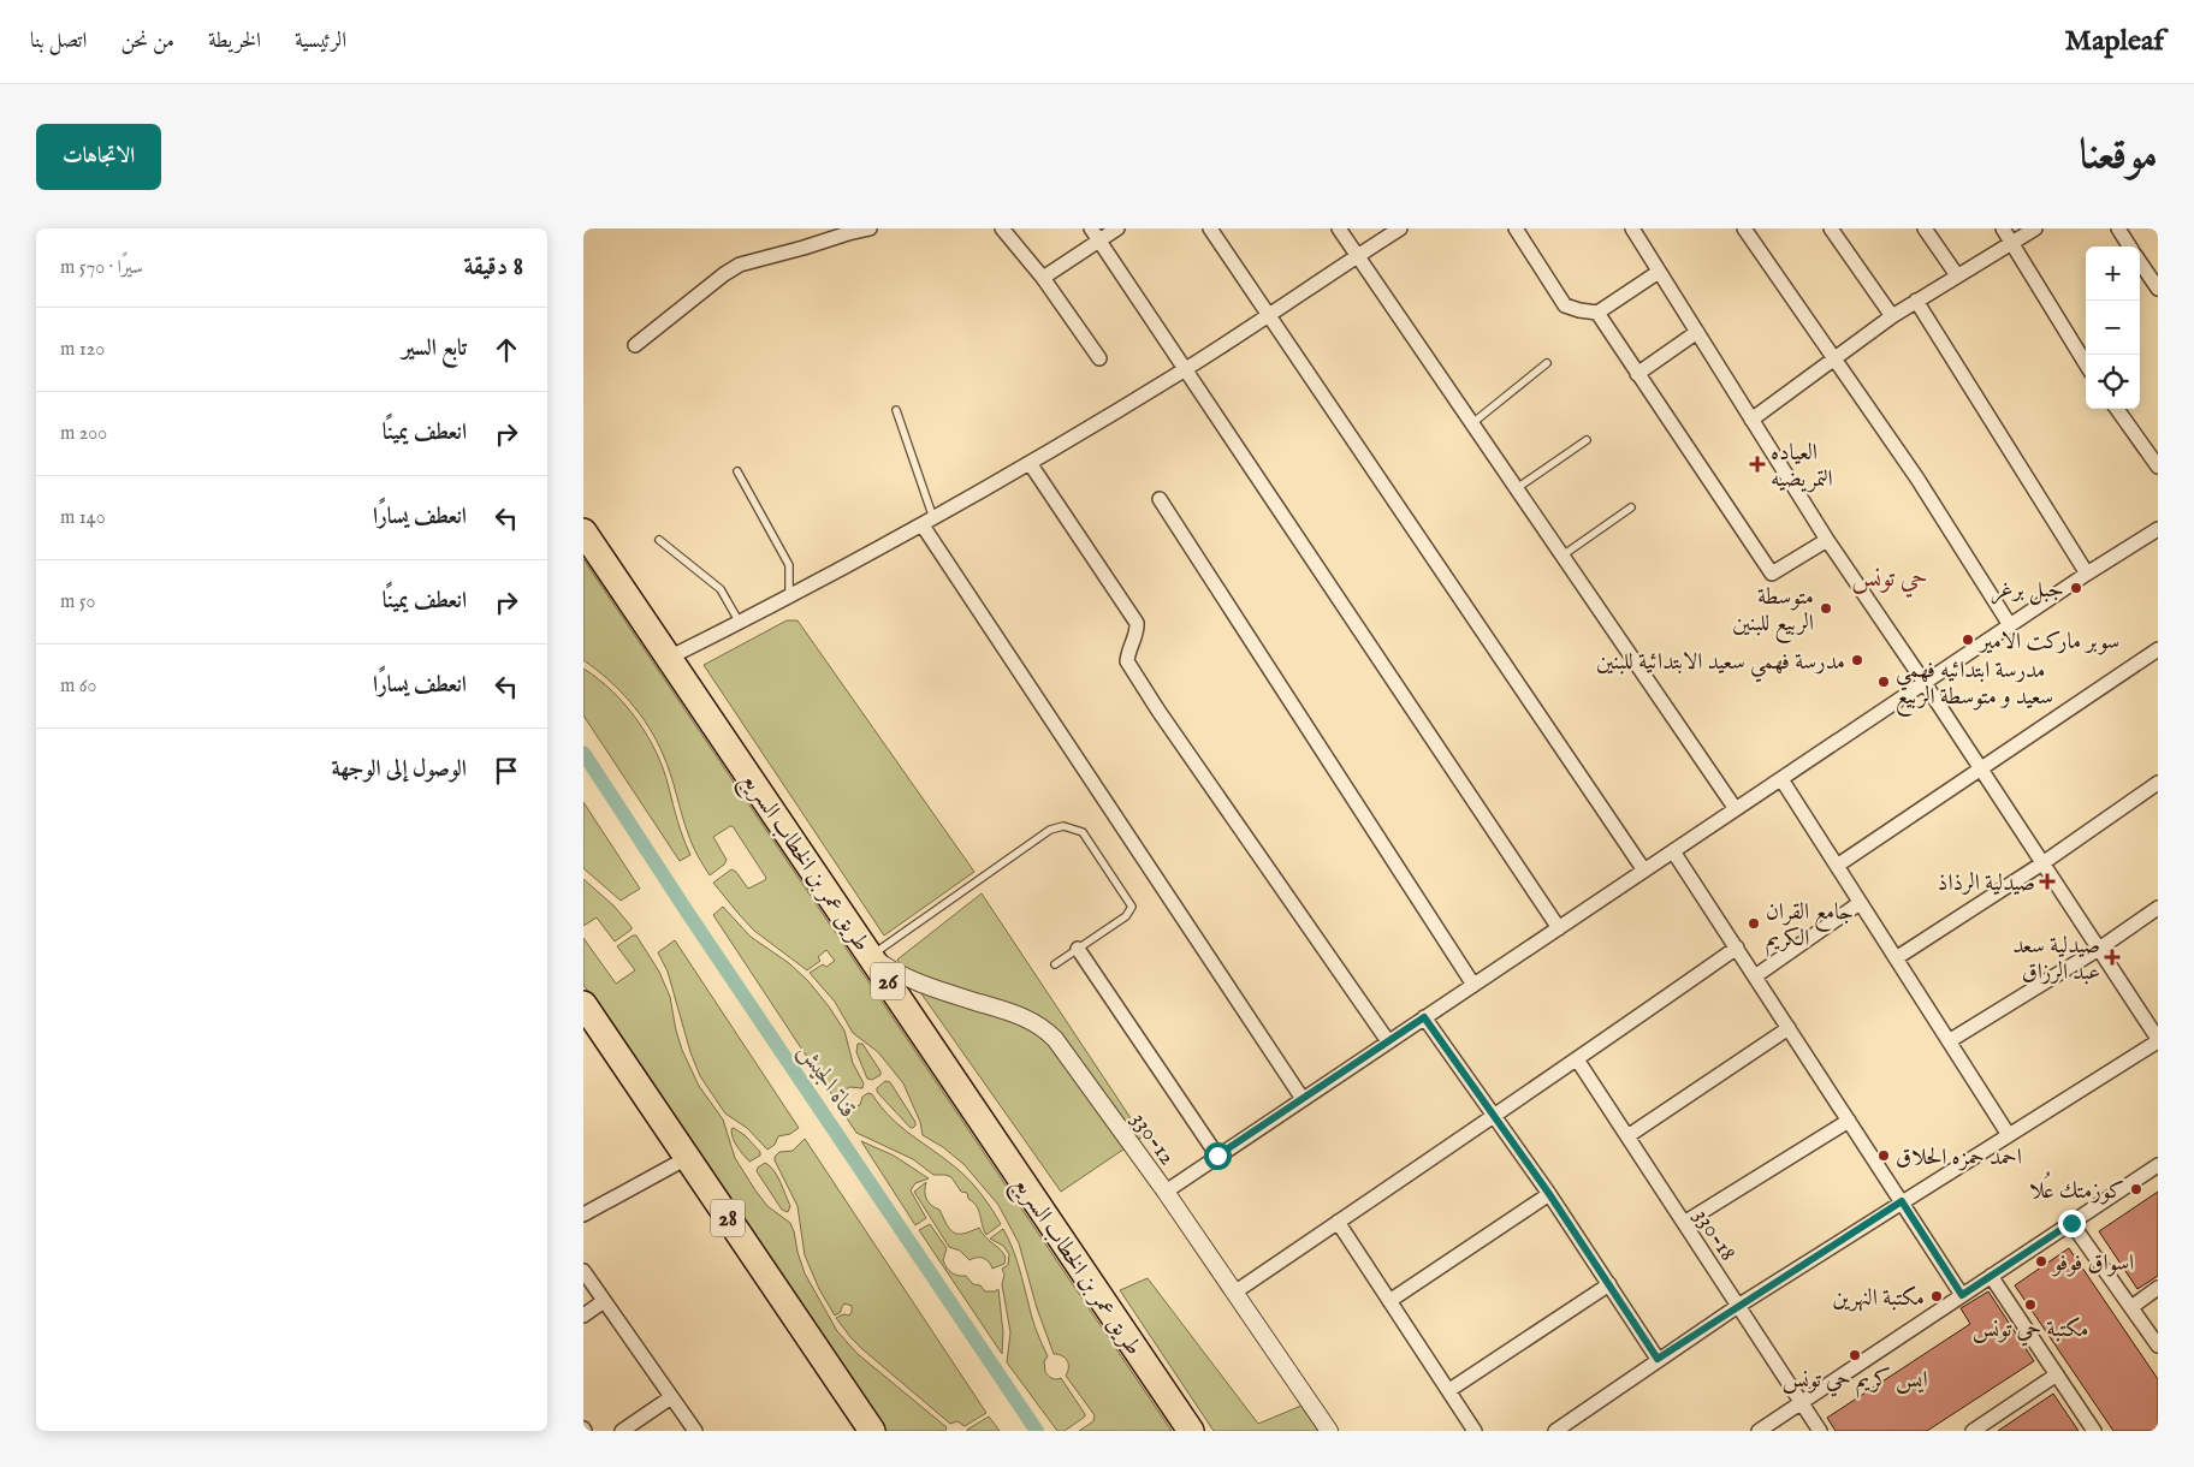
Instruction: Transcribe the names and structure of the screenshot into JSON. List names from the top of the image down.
{
  "streets": {
    "highway": ["طريق عمر بن الخطاب السريع", "26", "28"],
    "street": ["330-12", "330-18"]
  },
  "crossings": [
    ["طريق عمر بن الخطاب السريع", "330-12"]
  ],
  "districts": ["حي تونس"],
  "water": ["قناة الجيش"],
  "places": {
    "health": ["العياده التمريضيه", "صيدلية الرذاذ", "صيدلية سعد عبد الرزاق"],
    "other": [
      "جبل برغر",
      "متوسطة الربيع للبنين",
      "سوبر ماركت الامير",
      "مدرسة فهمي سعيد الابتدائية للبنين",
      "مدرسة ابتدائيه فهمي سعيد و متوسطة الربيع",
      "جامع القران الكريم",
      "احمد حمزه الحلاق",
      "كوزمتك عُلا",
      "اسواق فوفو",
      "مكتبة النهرين",
      "مكتبة حي تونس",
      "ايس كريم حي تونس"
    ]
  },
  "page": {
    "header": "Mapleaf",
    "nav": [
      "الرئيسية",
      "الخريطة",
      "من نحن",
      "اتصل بنا"
    ],
    "title": "موقعنا",
    "buttons": "الاتجاهات",
    "heading": ["8 دقيقة", "سيرًا · 570 m"],
    "map_buttons": ["+", "−"],
    "list": [
      ["تابع السير", "120 m"],
      ["انعطف يمينًا", "200 m"],
      ["انعطف يسارًا", "140 m"],
      ["انعطف يمينًا", "50 m"],
      ["انعطف يسارًا", "60 m"],
      "الوصول إلى الوجهة"
    ]
  }
}
